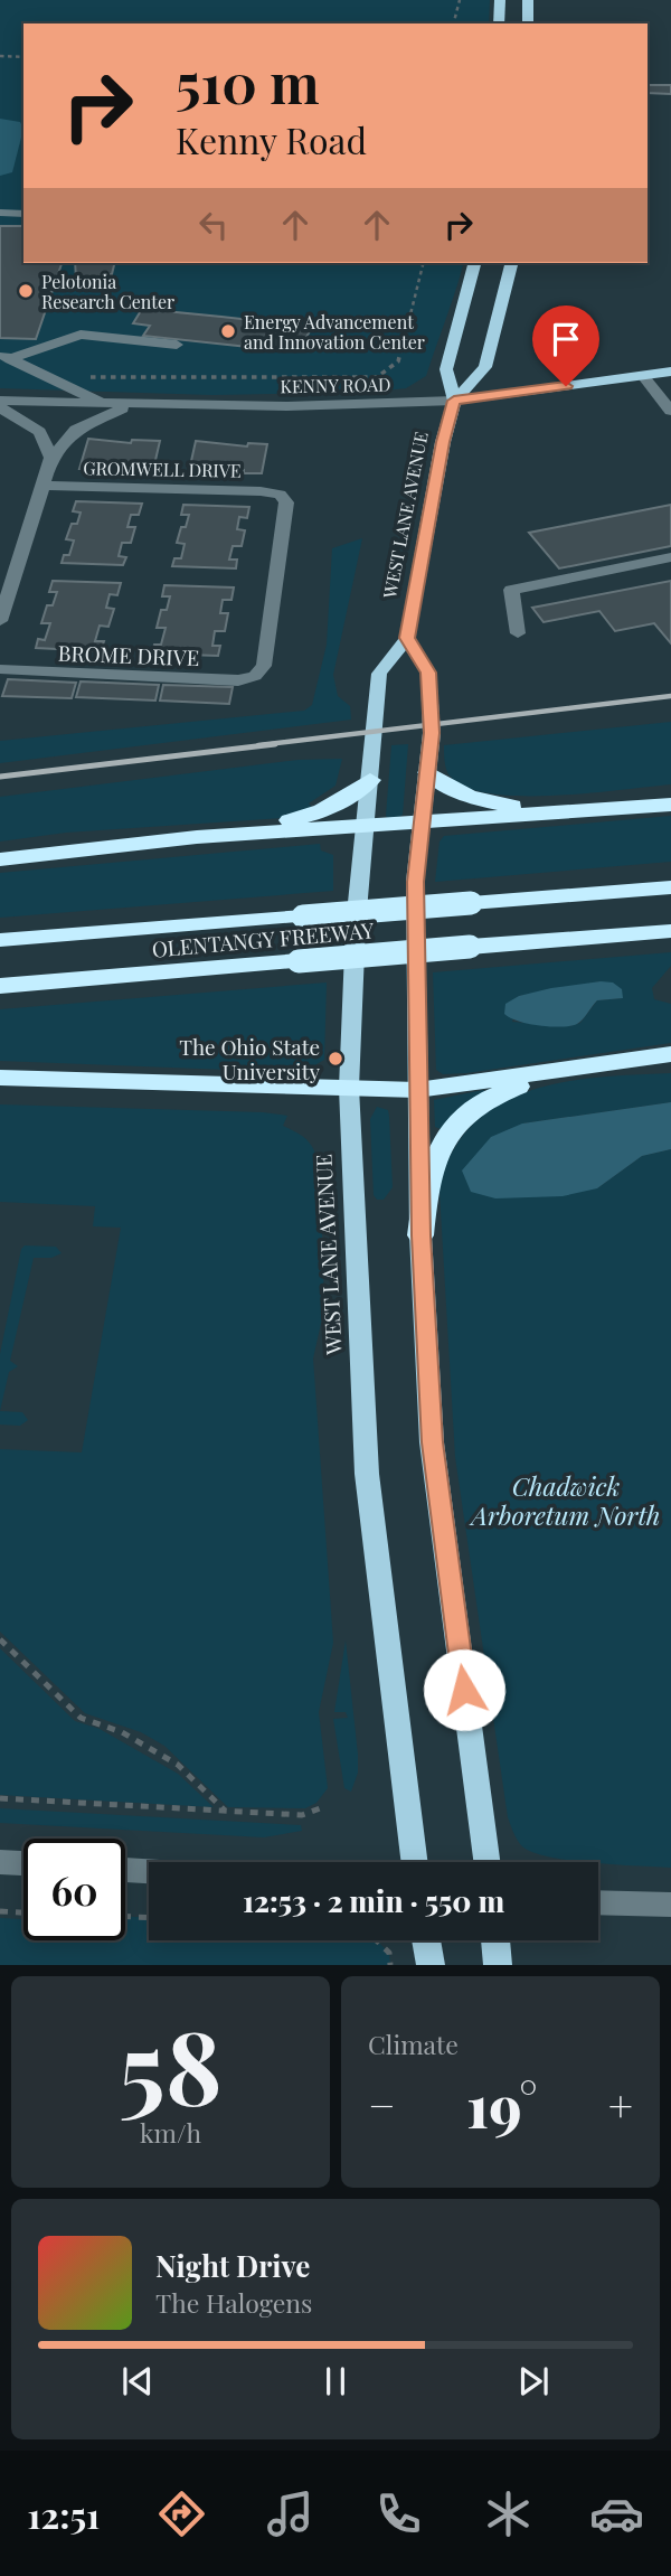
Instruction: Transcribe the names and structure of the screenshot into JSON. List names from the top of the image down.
{
  "streets": {
    "highway": ["OLENTANGY FREEWAY"],
    "main road": ["KENNY ROAD", "WEST LANE AVENUE"],
    "street": ["GROMWELL DRIVE", "BROME DRIVE"]
  },
  "crossings": [
    ["KENNY ROAD", "WEST LANE AVENUE"],
    ["GROMWELL DRIVE", "BROME DRIVE"]
  ],
  "parks": ["Chadwick Arboretum North"],
  "places": ["Pelotonia Research Center", "Energy Advancement and Innovation Center", "The Ohio State University"],
  "page": {
    "turn": ["510 m", "Kenny Road"],
    "limit": "60",
    "trip": "12:53 · 2 min · 550 m",
    "tile": [
      ["58", "km/h"],
      "Climate"
    ],
    "heat": ["−", "19°", "+"],
    "song": ["Night Drive", "The Halogens"],
    "tabs": "12:51"
  }
}
